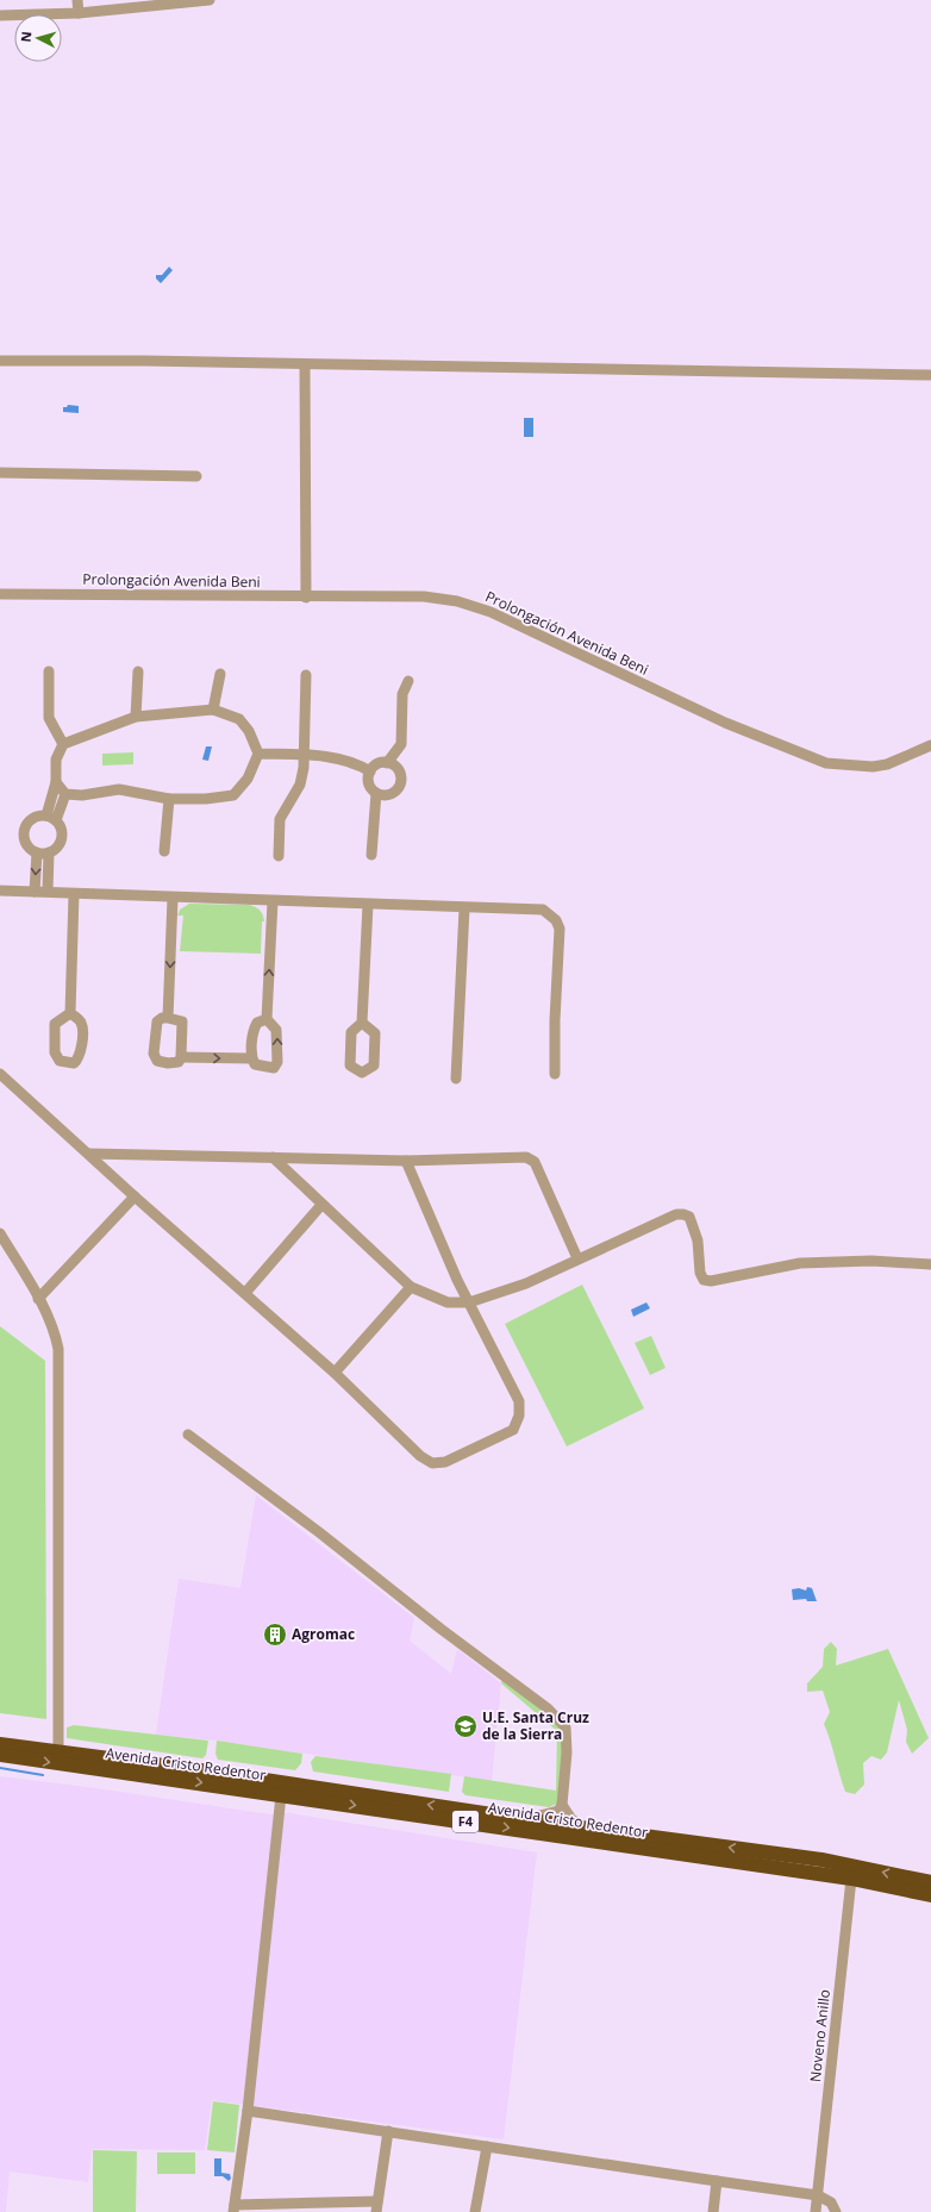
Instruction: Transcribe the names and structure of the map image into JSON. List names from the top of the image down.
{
  "streets": {
    "highway": ["Avenida Cristo Redentor", "F4"],
    "street": ["Prolongación Avenida Beni", "Noveno Anillo"]
  },
  "crossings": [
    ["Avenida Cristo Redentor", "Noveno Anillo"]
  ],
  "places": {
    "building": ["Agromac"],
    "school or university": ["U.E. Santa Cruz de la Sierra"]
  },
  "north": "left"
}
